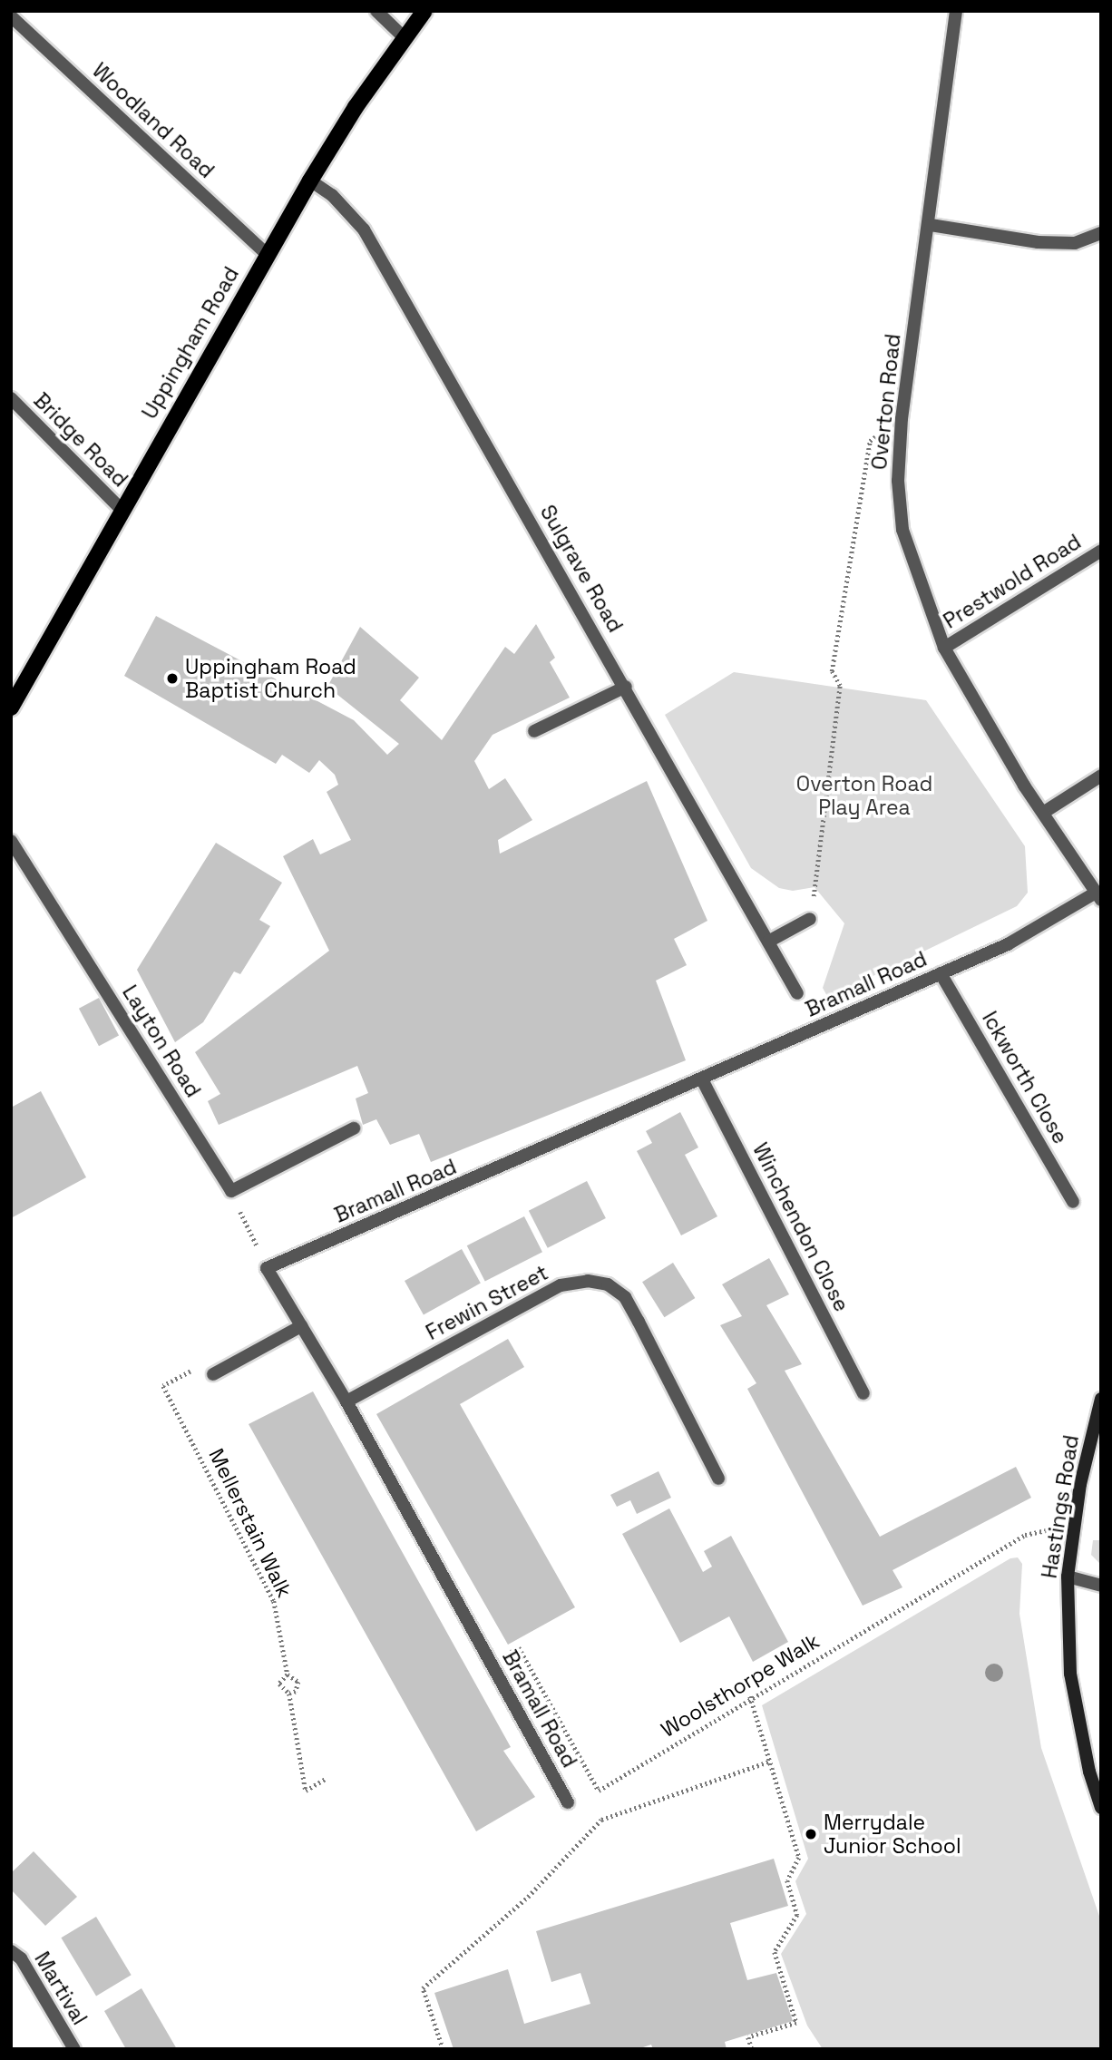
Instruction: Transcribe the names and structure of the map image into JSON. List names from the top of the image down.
{
  "streets": {
    "main road": ["Uppingham Road"],
    "street": [
      "Woodland Road",
      "Overton Road",
      "Bridge Road",
      "Sulgrave Road",
      "Prestwold Road",
      "Bramall Road",
      "Layton Road",
      "Ickworth Close",
      "Winchendon Close",
      "Frewin Street",
      "Hastings Road",
      "Martival"
    ],
    "path": ["Mellerstain Walk", "Woolsthorpe Walk"]
  },
  "crossings": [
    ["Woodland Road", "Uppingham Road"],
    ["Uppingham Road", "Bridge Road"],
    ["Uppingham Road", "Sulgrave Road"],
    ["Overton Road", "Prestwold Road"],
    ["Overton Road", "Bramall Road"],
    ["Bramall Road", "Ickworth Close"],
    ["Bramall Road", "Winchendon Close"],
    ["Bramall Road", "Frewin Street"],
    ["Bramall Road", "Woolsthorpe Walk"],
    ["Hastings Road", "Woolsthorpe Walk"]
  ],
  "parks": ["Overton Road Play Area"],
  "places": ["Uppingham Road Baptist Church", "Merrydale Junior School"]
}
